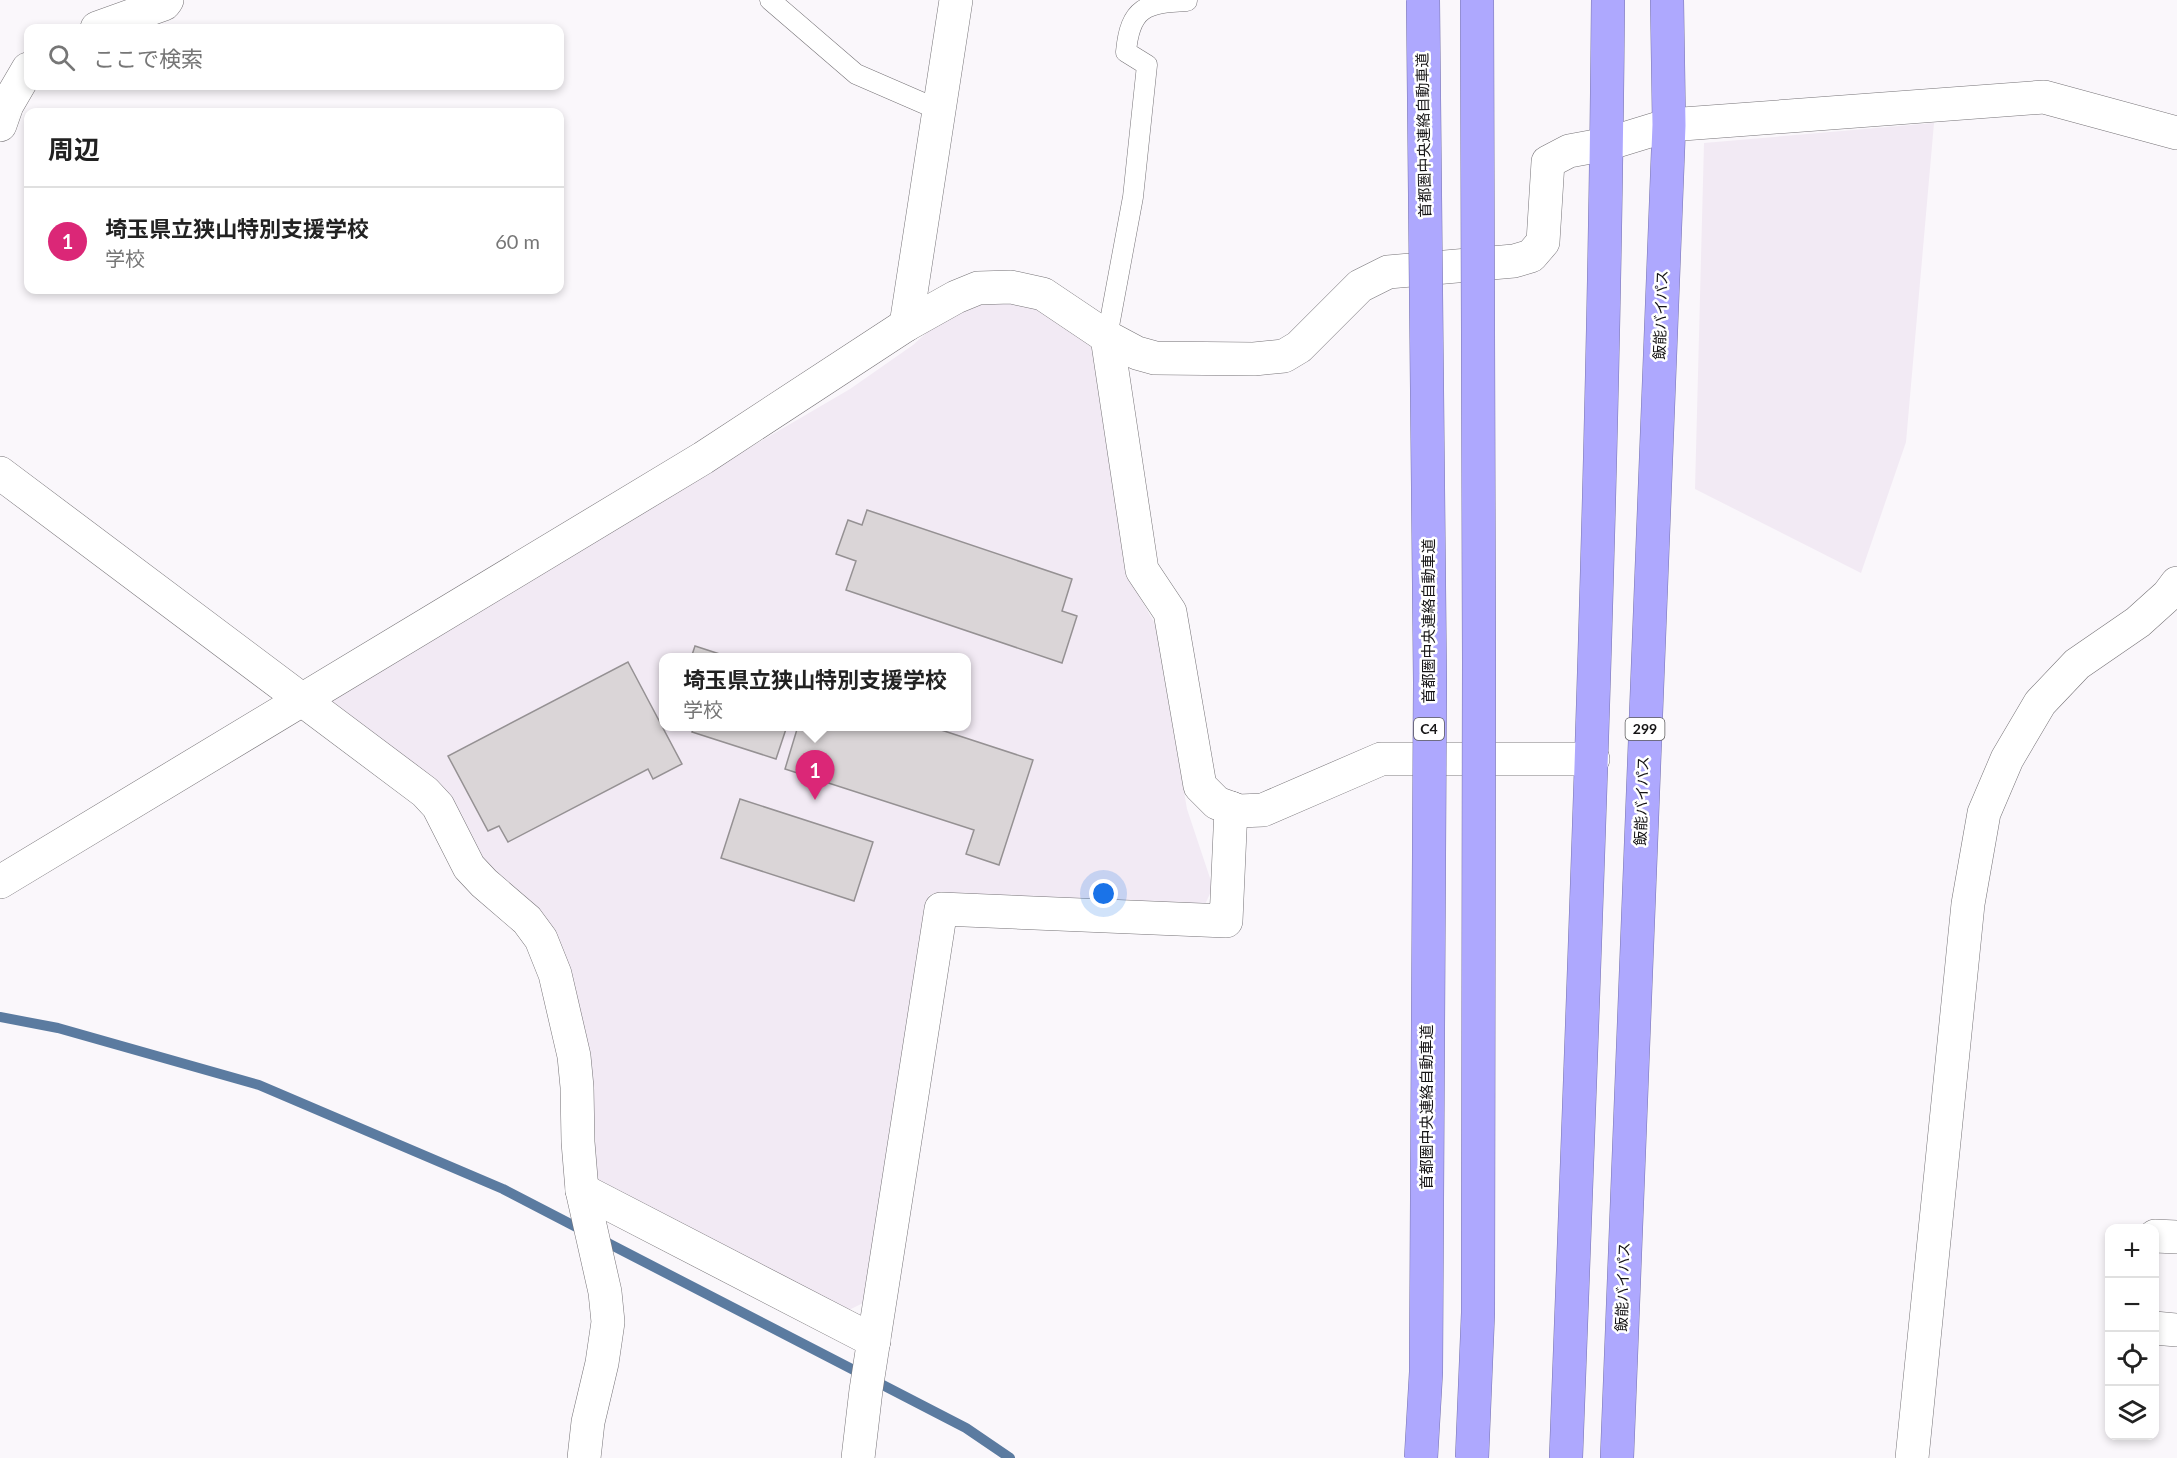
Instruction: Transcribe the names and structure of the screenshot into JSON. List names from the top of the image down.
{
  "streets": {
    "highway": [
      "首都圏中央連絡自動車道",
      "飯能バイパス",
      "C4",
      "299"
    ]
  },
  "page": {
    "search": "ここで検索",
    "heading": "周辺",
    "list": [
      {
        "mark": "1",
        "name": "埼玉県立狭山特別支援学校",
        "note": "学校",
        "value": "60 m"
      }
    ],
    "popup": ["埼玉県立狭山特別支援学校", "学校"],
    "pins": "1",
    "map_buttons": ["+", "−"]
  }
}
